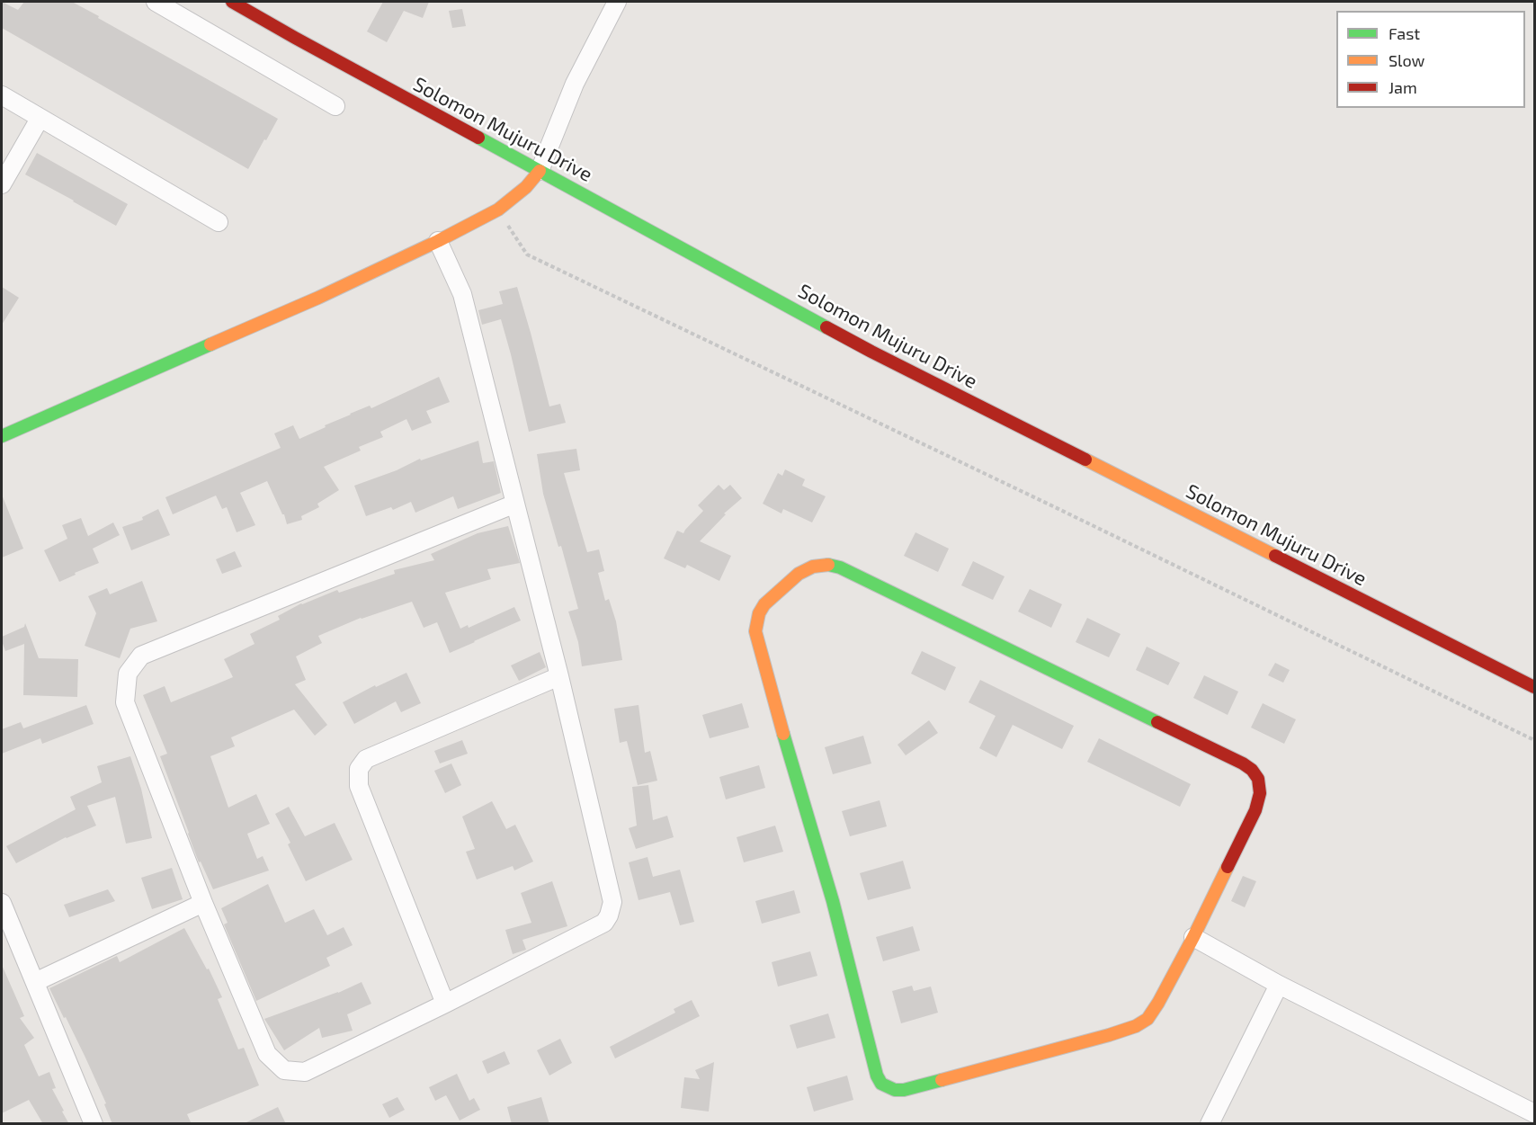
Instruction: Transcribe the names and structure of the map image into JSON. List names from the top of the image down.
{
  "streets": {
    "street": ["Solomon Mujuru Drive"]
  },
  "legend": ["Fast", "Slow", "Jam"]
}
